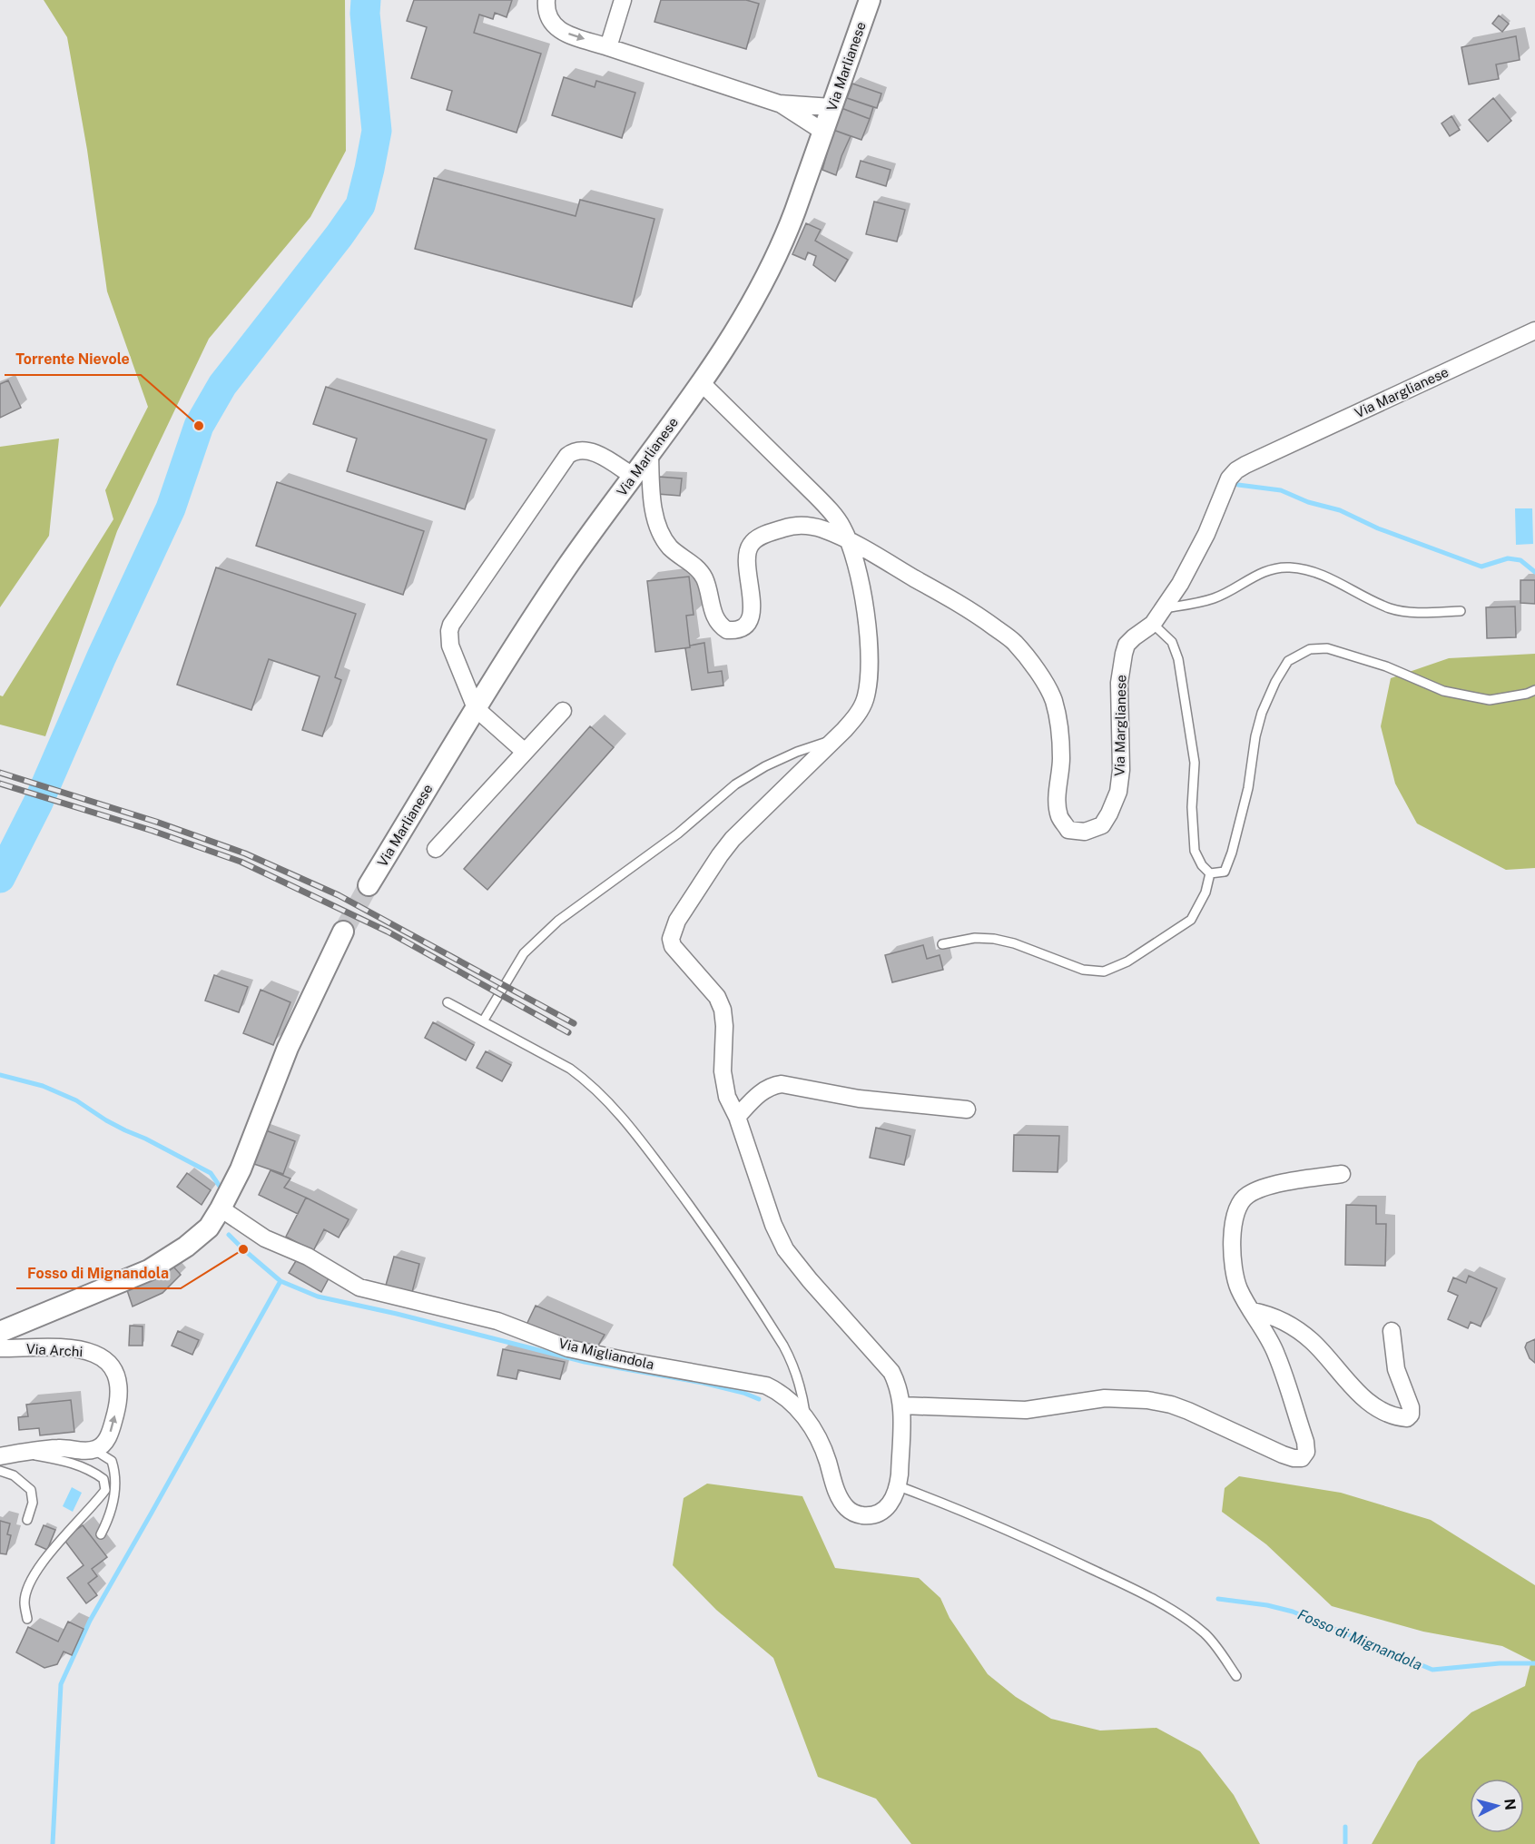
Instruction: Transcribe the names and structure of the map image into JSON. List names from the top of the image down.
{
  "streets": {
    "street": [
      "Via Marlianese",
      "Via Marglianese",
      "Via Archi",
      "Via Migliandola"
    ]
  },
  "crossings": [
    ["Via Marlianese", "Via Marglianese"]
  ],
  "water": ["Fosso di Mignandola"],
  "places": ["Torrente Nievole", "Fosso di Mignandola"],
  "north": "right"
}
